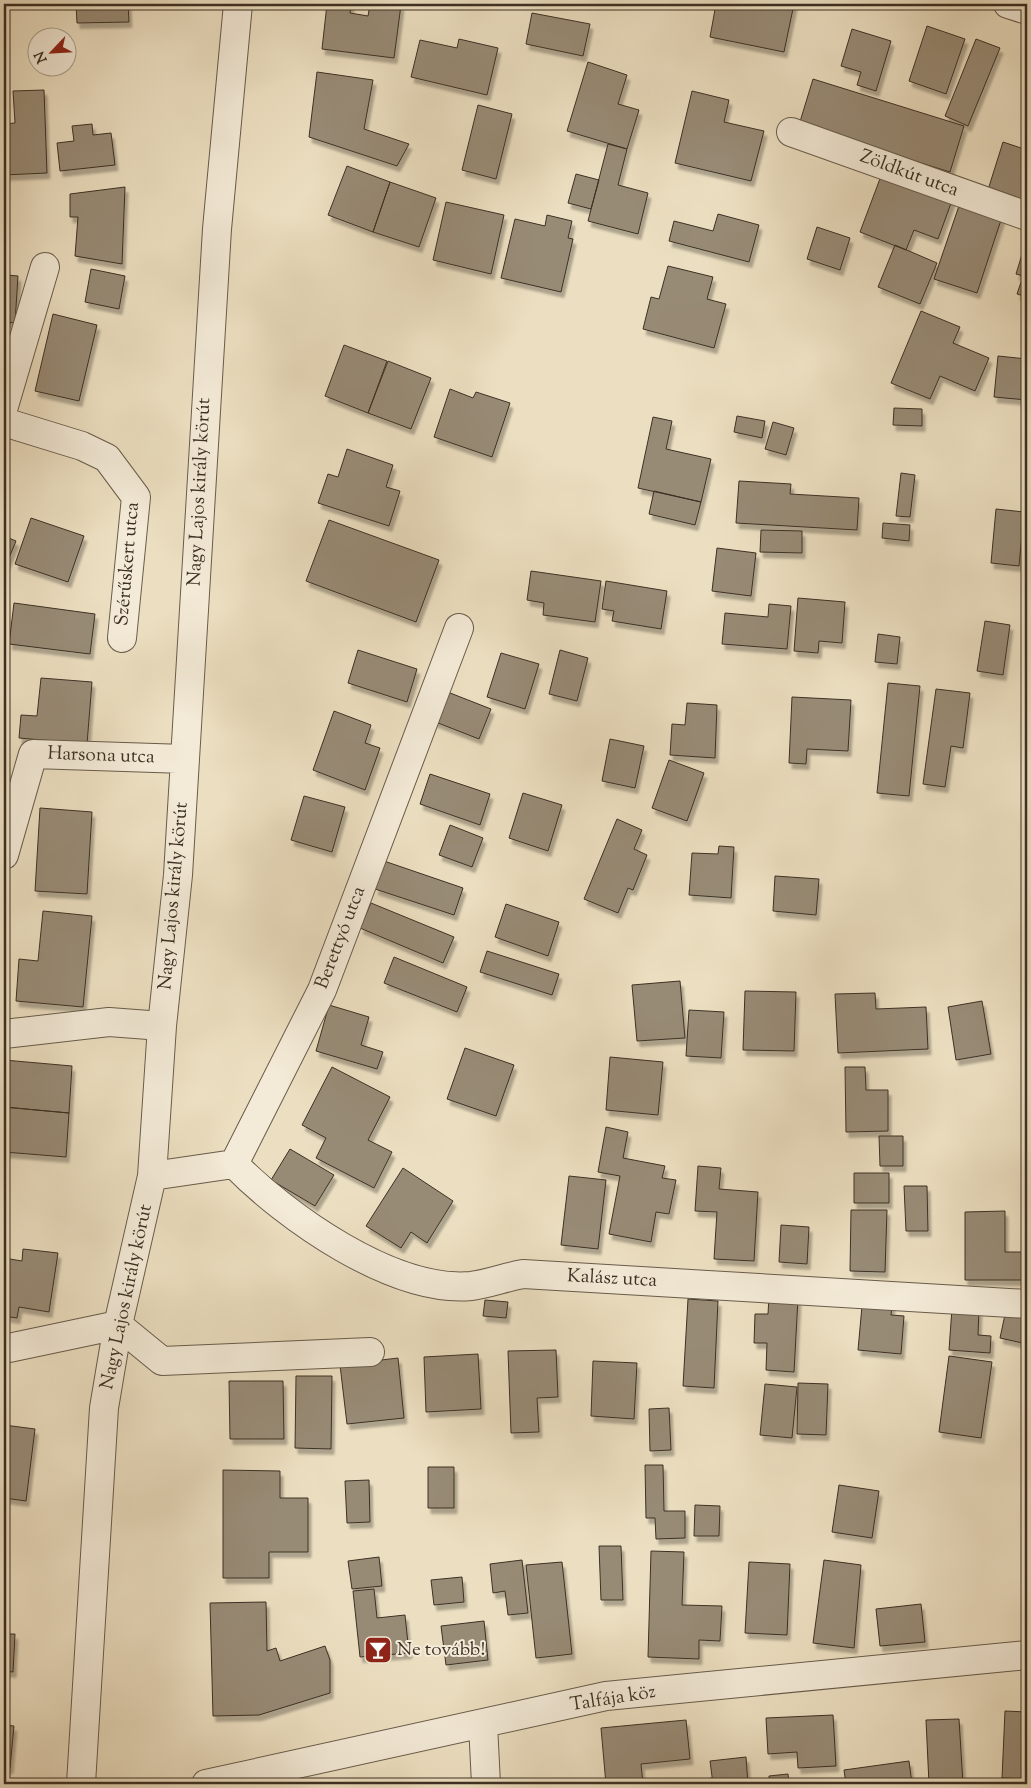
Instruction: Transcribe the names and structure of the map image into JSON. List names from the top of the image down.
{
  "streets": {
    "street": [
      "Zöldkút utca",
      "Nagy Lajos király körút",
      "Szérűskert utca",
      "Harsona utca",
      "Berettyó utca",
      "Kalász utca",
      "Talfája köz"
    ]
  },
  "crossings": [
    ["Nagy Lajos király körút", "Harsona utca"],
    ["Berettyó utca", "Kalász utca"]
  ],
  "places": {
    "bar": ["Ne tovább!"]
  },
  "north": "bottom left"
}
